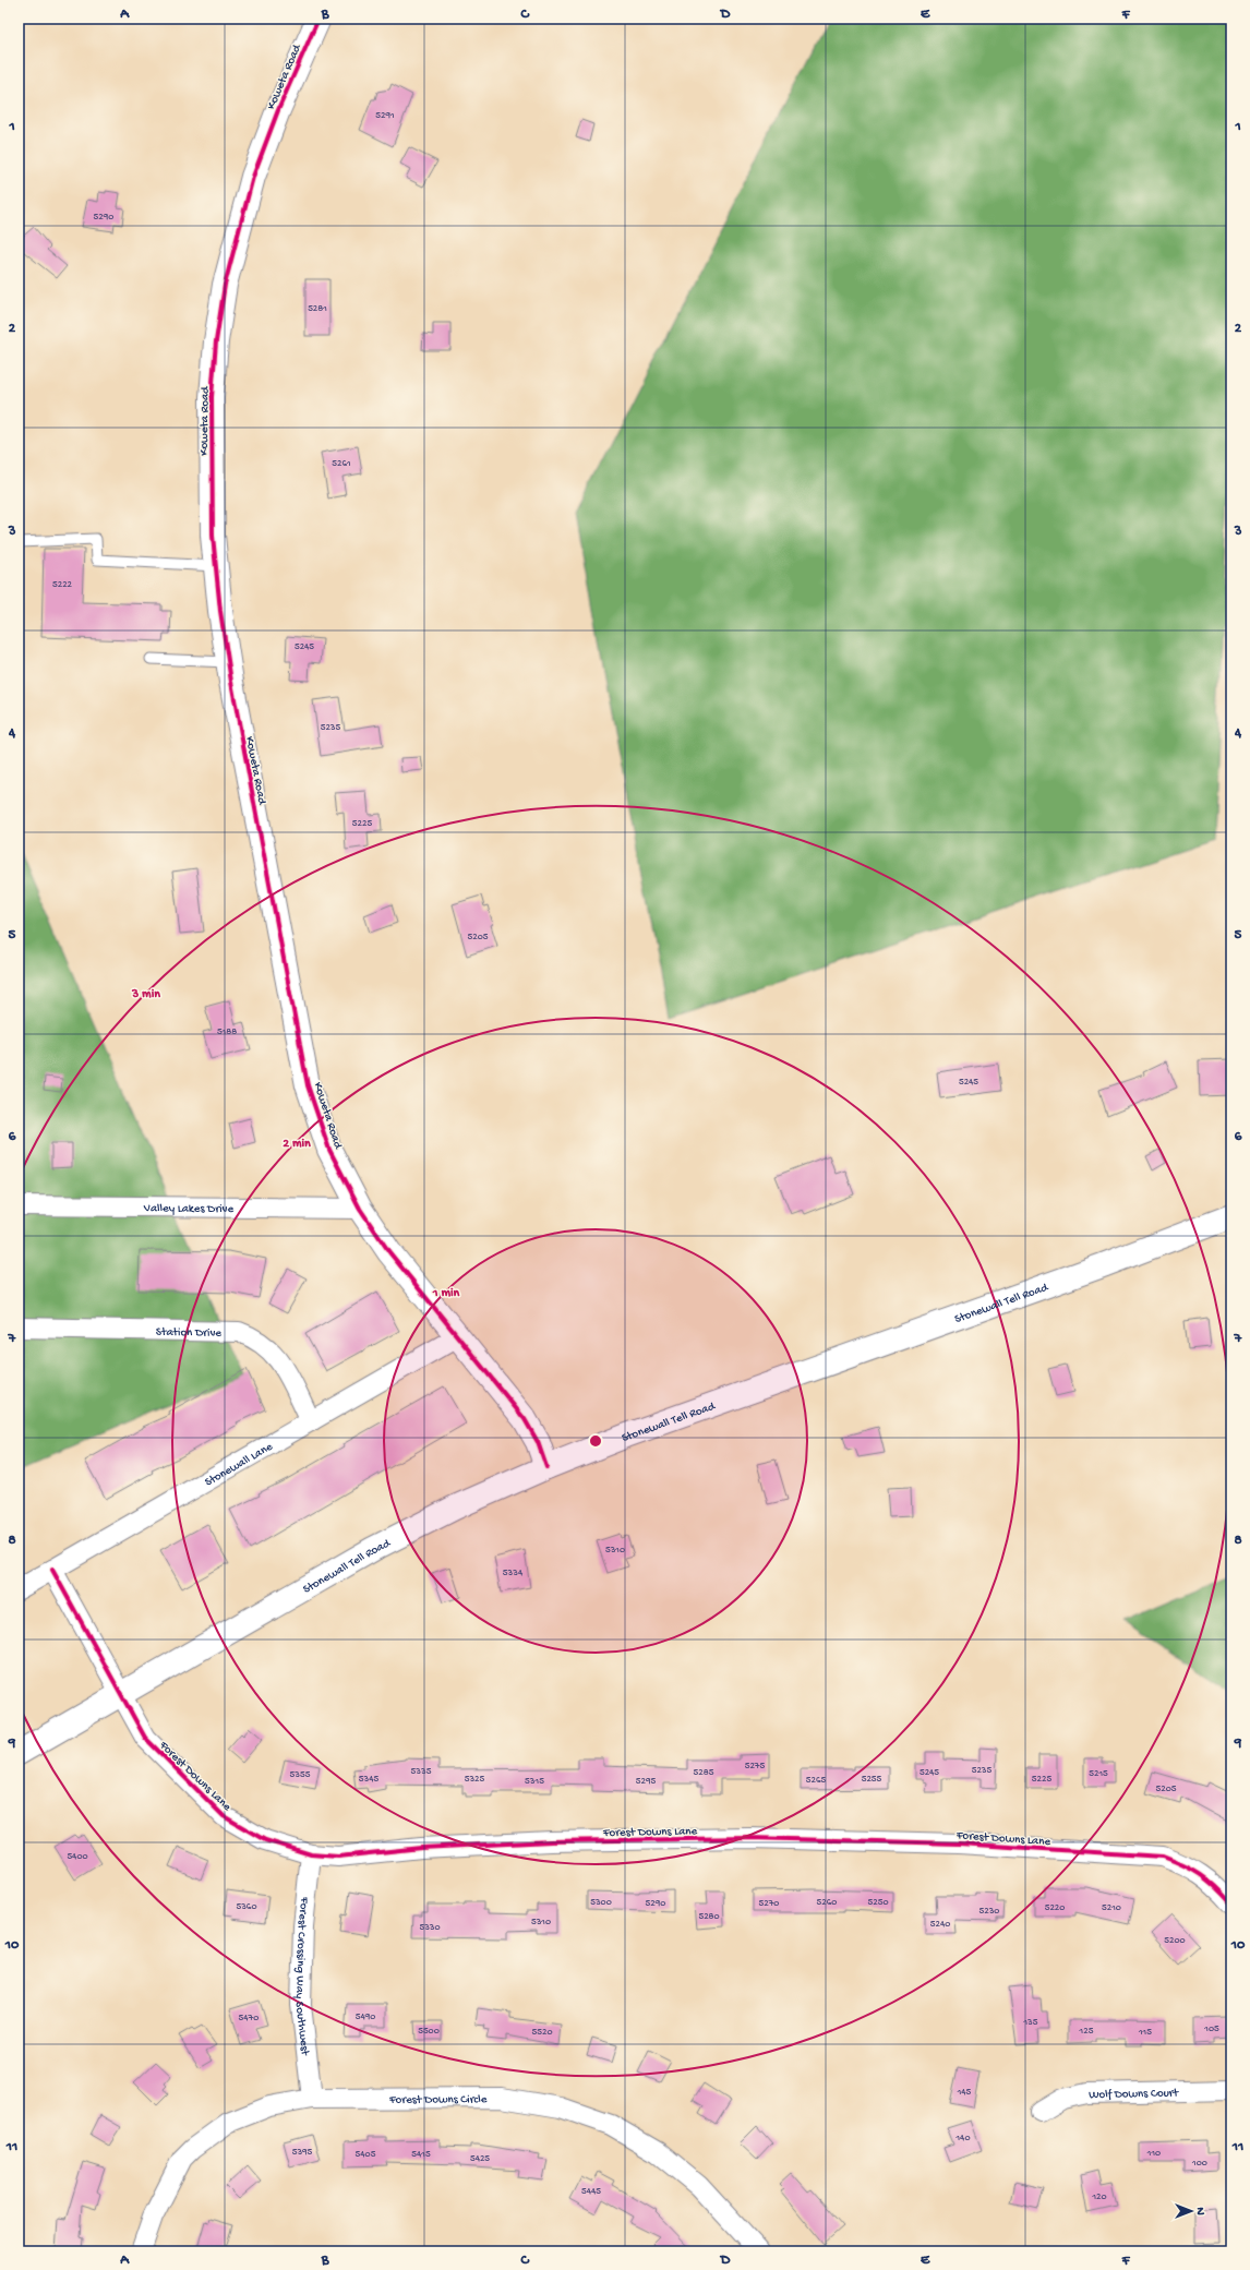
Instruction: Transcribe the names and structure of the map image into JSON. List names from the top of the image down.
{
  "streets": {
    "street": [
      "Koweta Road",
      "Valley Lakes Drive",
      "Stonewall Tell Road",
      "Station Drive",
      "Stonewall Lane",
      "Forest Downs Lane",
      "Forest Crossing Way Southwest",
      "Wolf Downs Court",
      "Forest Downs Circle"
    ]
  },
  "crossings": [
    ["Koweta Road", "Valley Lakes Drive"],
    ["Koweta Road", "Stonewall Tell Road"],
    ["Koweta Road", "Stonewall Lane"],
    ["Stonewall Tell Road", "Forest Downs Lane"],
    ["Station Drive", "Stonewall Lane"],
    ["Stonewall Lane", "Forest Downs Lane"],
    ["Forest Downs Lane", "Forest Crossing Way Southwest"],
    ["Forest Crossing Way Southwest", "Forest Downs Circle"]
  ],
  "house_numbers": [
    "5291",
    "5290",
    "5281",
    "5261",
    "5222",
    "5245",
    "5235",
    "5225",
    "5205",
    "5188",
    "5245",
    "5310",
    "5334",
    "5275",
    "5235",
    "5335",
    "5285",
    "5245",
    "5215",
    "5355",
    "5345",
    "5325",
    "5255",
    "5225",
    "5265",
    "5315",
    "5295",
    "5205",
    "5400",
    "5300",
    "5260",
    "5250",
    "5290",
    "5270",
    "5360",
    "5220",
    "5210",
    "5230",
    "5280",
    "5310",
    "5240",
    "5330",
    "5200",
    "5490",
    "5470",
    "135",
    "105",
    "5500",
    "125",
    "5520",
    "115",
    "145",
    "140",
    "5395",
    "110",
    "5405",
    "5415",
    "5425",
    "100",
    "5445",
    "120"
  ],
  "north": "right",
  "grid": {
    "columns": [
      "A",
      "B",
      "C",
      "D",
      "E",
      "F"
    ],
    "rows": [
      "1",
      "2",
      "3",
      "4",
      "5",
      "6",
      "7",
      "8",
      "9",
      "10",
      "11"
    ]
  },
  "rings": ["3 min", "2 min", "1 min"]
}
